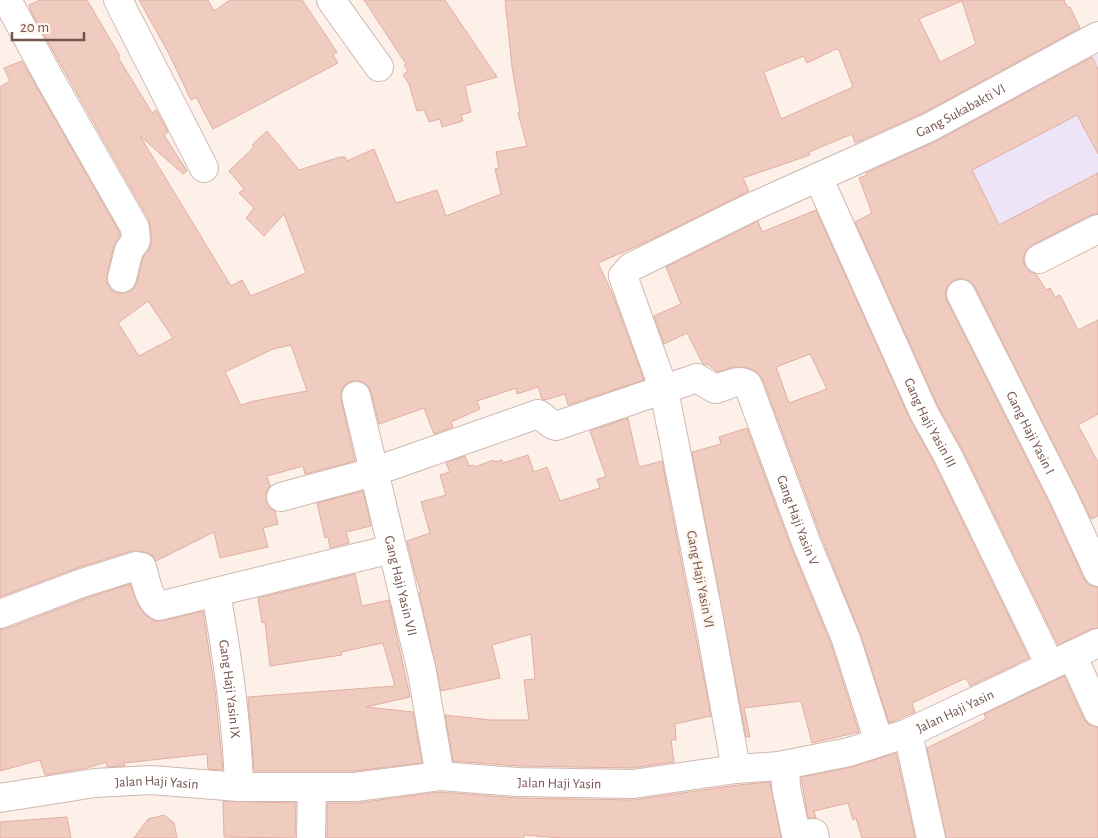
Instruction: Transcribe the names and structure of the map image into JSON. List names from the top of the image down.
{
  "streets": {
    "street": [
      "Gang Sukabakti VI",
      "Gang Haji Yasin III",
      "Gang Haji Yasin I",
      "Gang Haji Yasin V",
      "Gang Haji Yasin VI",
      "Gang Haji Yasin VII",
      "Gang Haji Yasin IX",
      "Jalan Haji Yasin"
    ]
  },
  "crossings": [
    ["Gang Sukabakti VI", "Gang Haji Yasin III"],
    ["Gang Sukabakti VI", "Gang Haji Yasin V"],
    ["Gang Sukabakti VI", "Gang Haji Yasin VI"],
    ["Gang Haji Yasin III", "Jalan Haji Yasin"],
    ["Gang Haji Yasin V", "Gang Haji Yasin VI"],
    ["Gang Haji Yasin V", "Jalan Haji Yasin"],
    ["Gang Haji Yasin VI", "Jalan Haji Yasin"],
    ["Gang Haji Yasin VII", "Jalan Haji Yasin"],
    ["Gang Haji Yasin IX", "Jalan Haji Yasin"]
  ],
  "scale_bar": "20 m"
}
